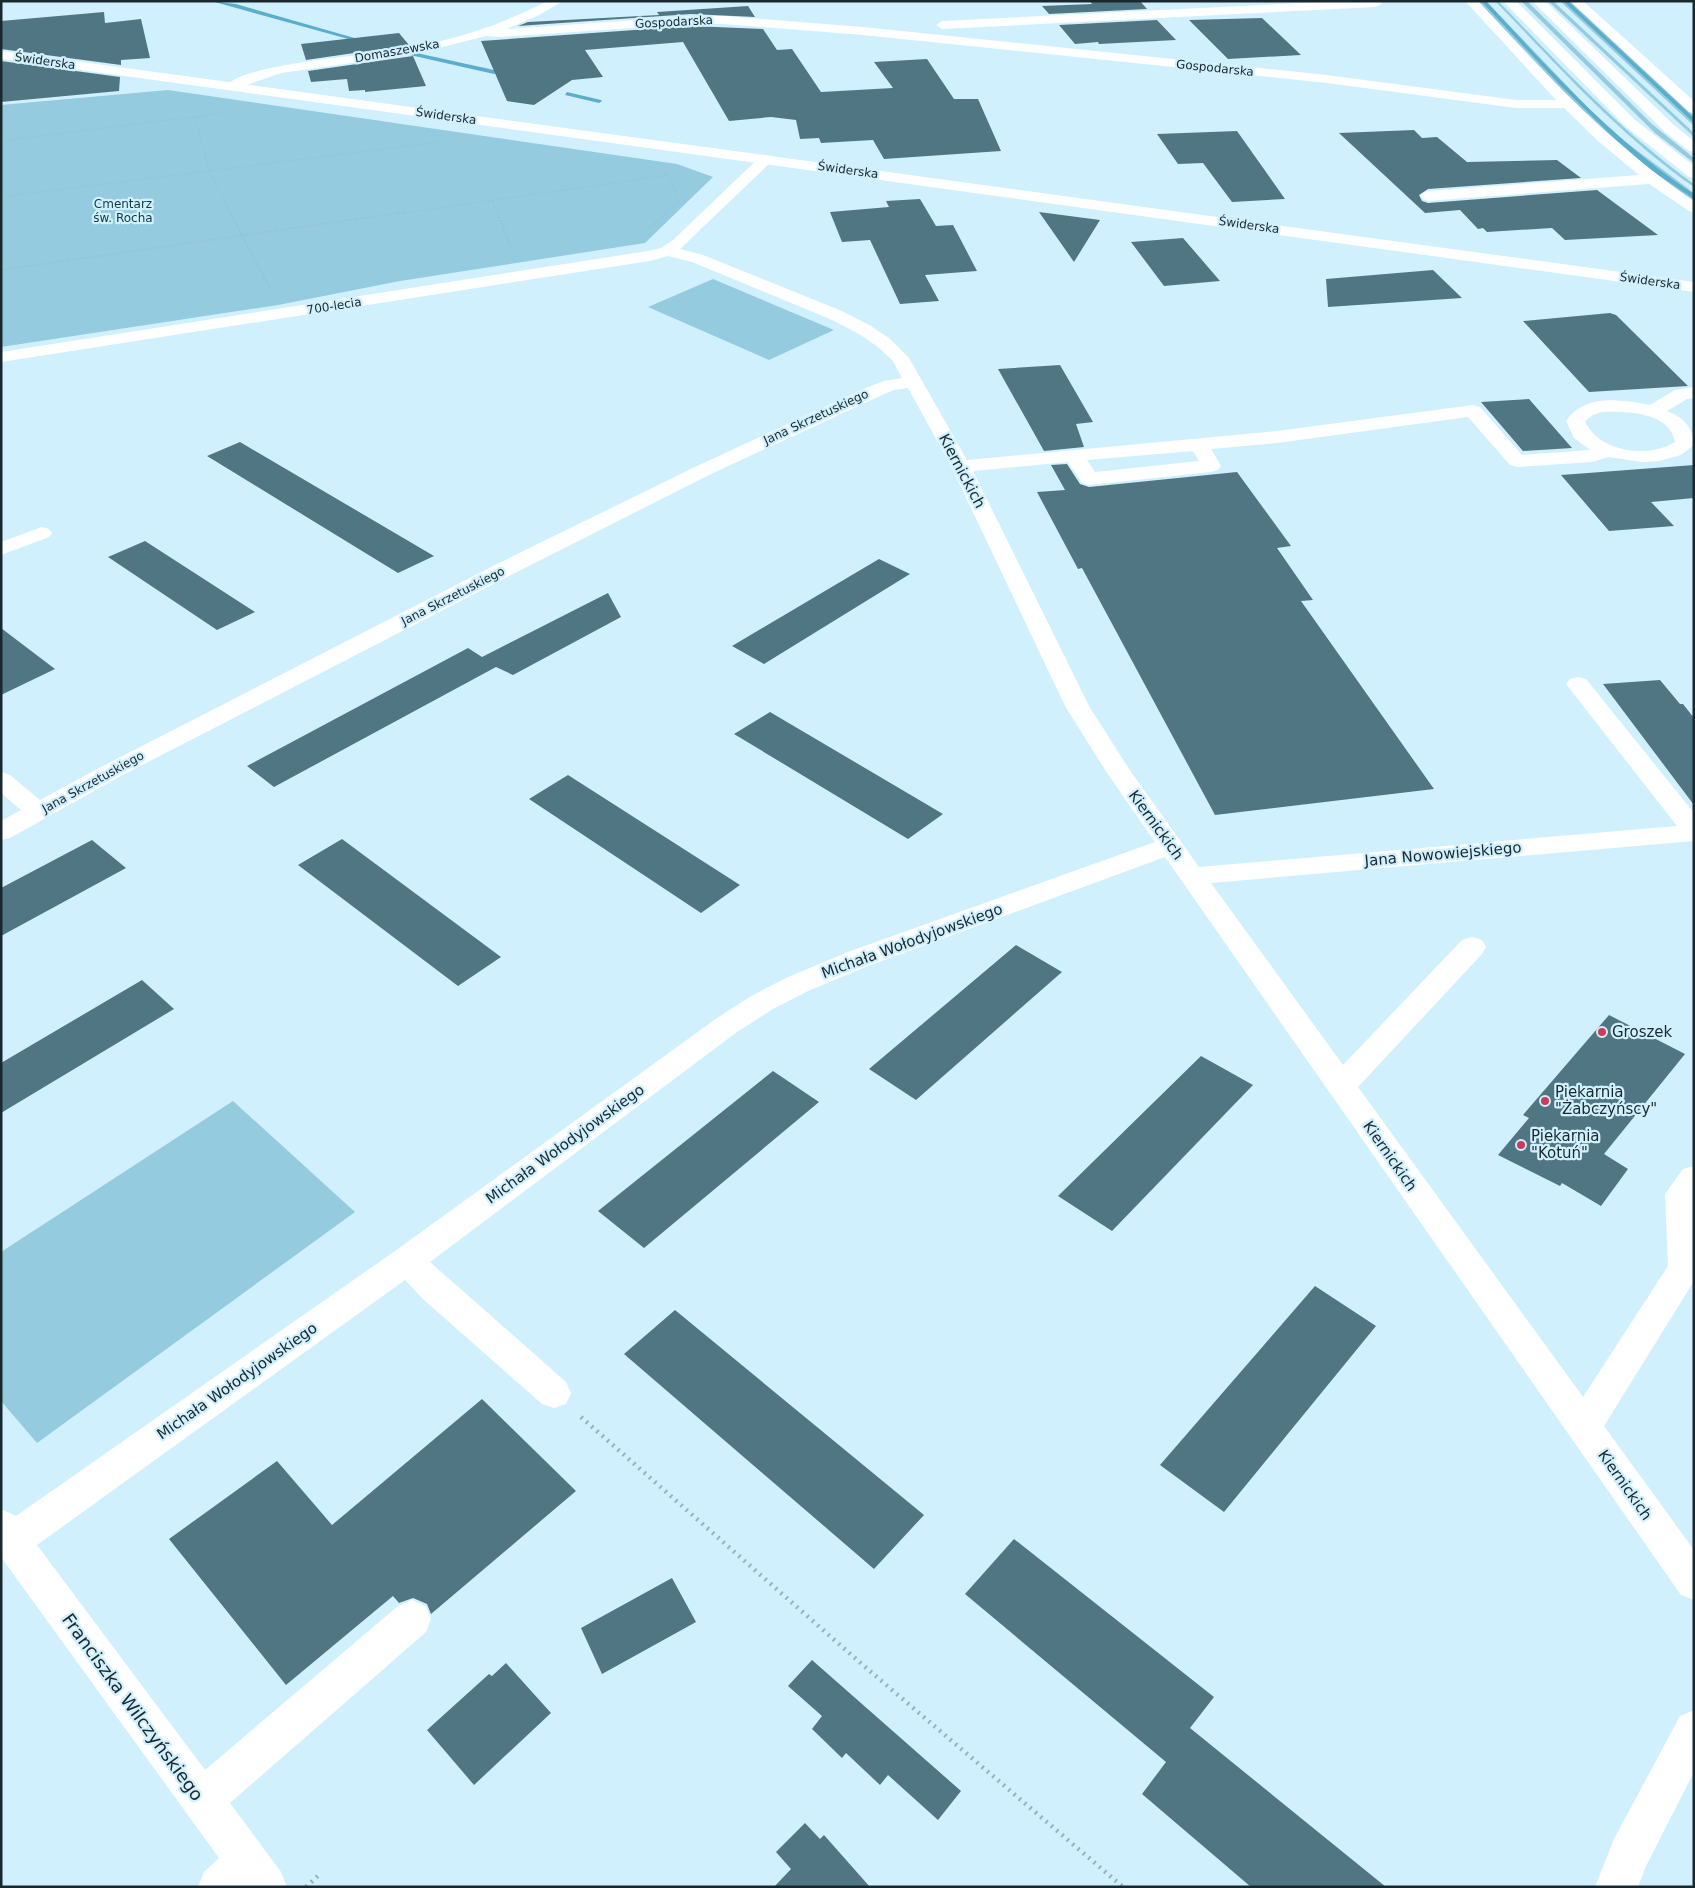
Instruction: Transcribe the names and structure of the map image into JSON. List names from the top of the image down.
{
  "streets": {
    "street": [
      "Gospodarska",
      "Domaszewska",
      "Świderska",
      "700-lecia",
      "Jana Skrzetuskiego",
      "Kiernickich",
      "Jana Nowowiejskiego",
      "Michała Wołodyjowskiego",
      "Franciszka Wilczyńskiego"
    ]
  },
  "crossings": [
    ["Gospodarska", "Domaszewska"],
    ["Domaszewska", "Świderska"],
    ["700-lecia", "Kiernickich"],
    ["Jana Skrzetuskiego", "Kiernickich"],
    ["Kiernickich", "Jana Nowowiejskiego"],
    ["Kiernickich", "Michała Wołodyjowskiego"],
    ["Michała Wołodyjowskiego", "Franciszka Wilczyńskiego"]
  ],
  "parks": ["Cmentarz św. Rocha"],
  "places": ["Groszek", "Piekarnia \"Żabczyńscy\"", "Piekarnia \"Kotuń\""]
}
